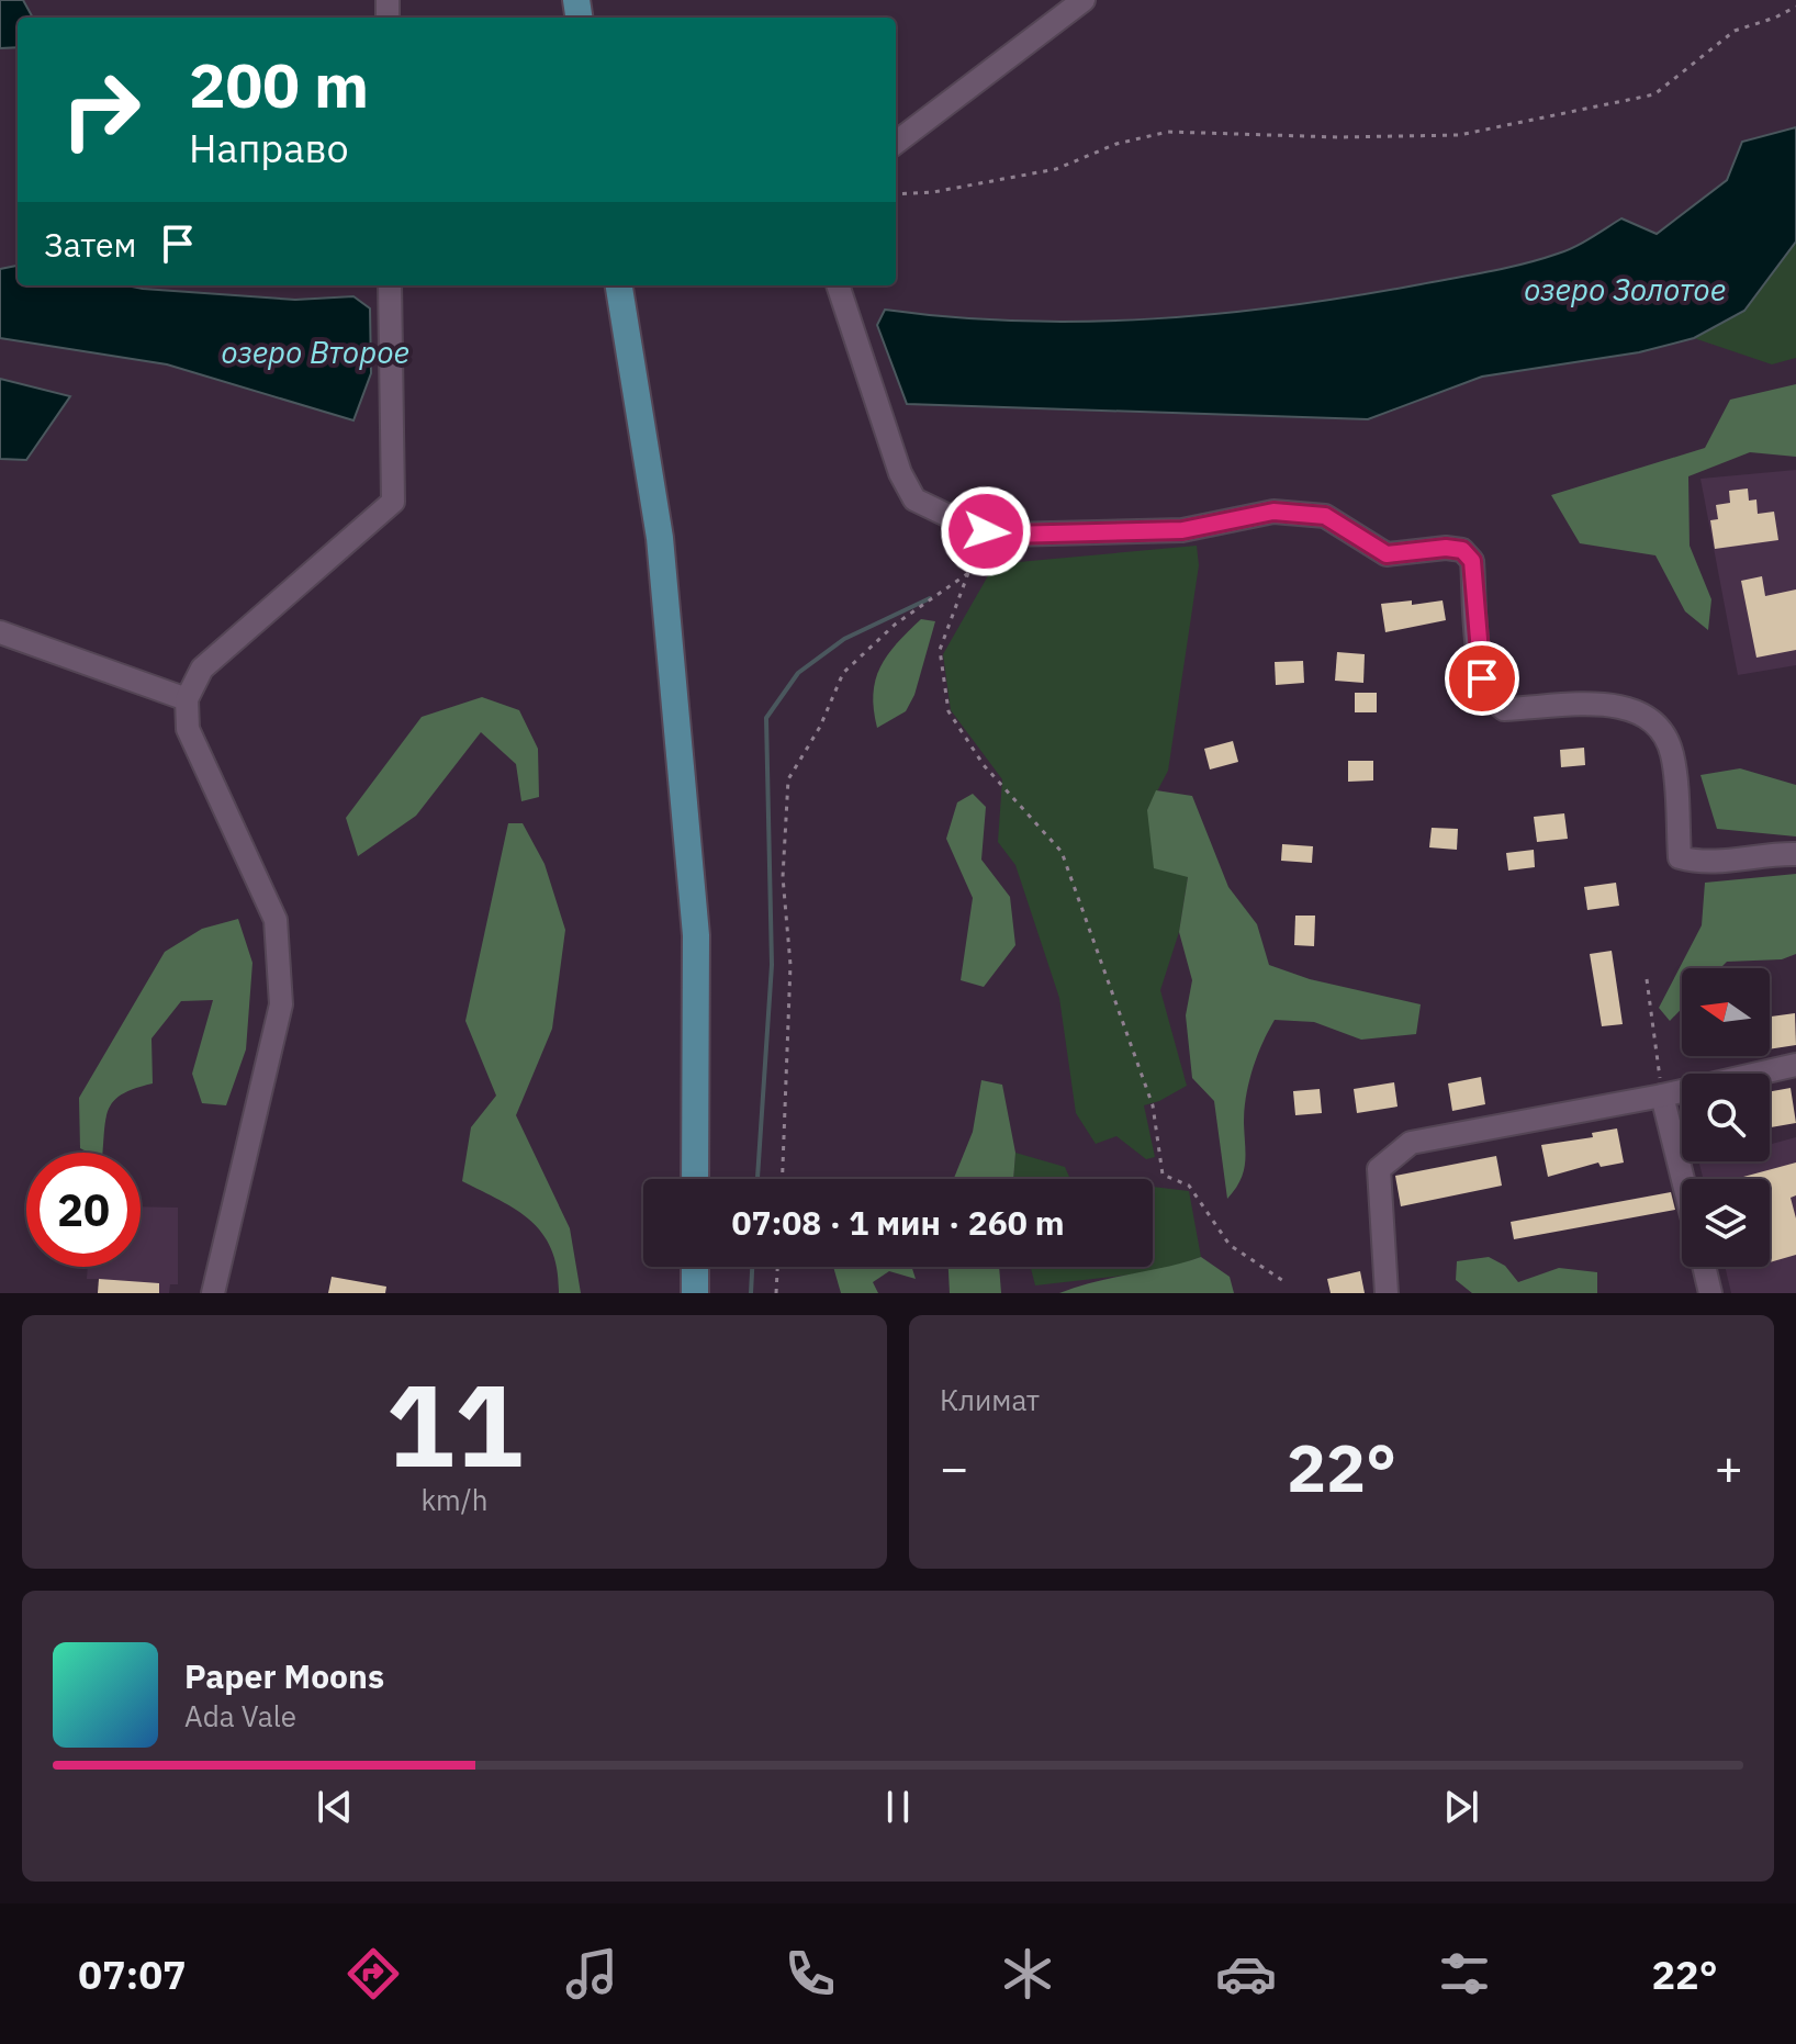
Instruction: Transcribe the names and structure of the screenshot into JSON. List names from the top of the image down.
{
  "water": ["озеро Золотое", "озеро Второе"],
  "north": "left",
  "page": {
    "turn": ["200 m", "Направо"],
    "then": "Затем",
    "limit": "20",
    "trip": "07:08 · 1 мин · 260 m",
    "tile": [
      ["11", "km/h"],
      "Климат"
    ],
    "heat": ["−", "22°", "+"],
    "song": ["Paper Moons", "Ada Vale"],
    "tabs": ["07:07", "22°"]
  }
}
